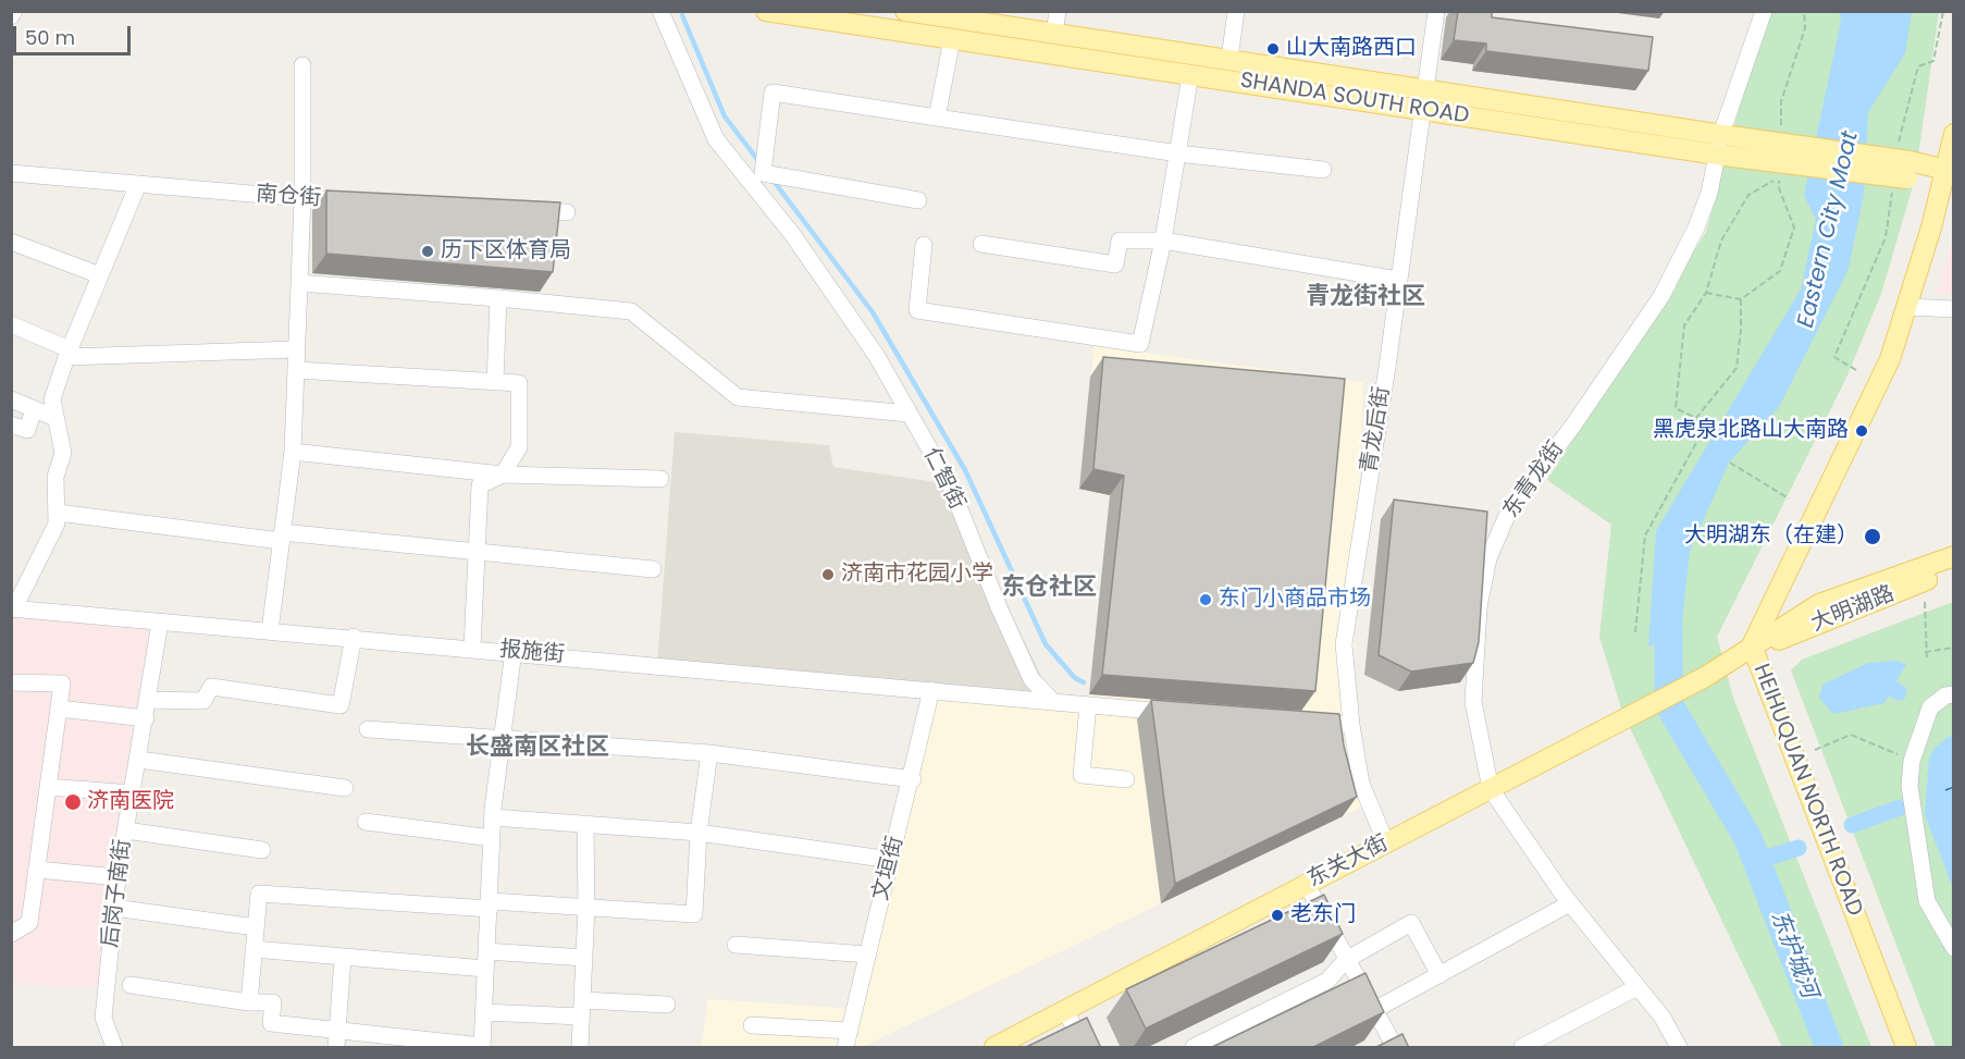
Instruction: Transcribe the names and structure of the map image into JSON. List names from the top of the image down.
{
  "streets": {
    "main road": [
      "SHANDA SOUTH ROAD",
      "大明湖路",
      "HEIHUQUAN NORTH ROAD",
      "东关大街"
    ],
    "street": [
      "南仓街",
      "青龙后街",
      "仁智街",
      "东青龙街",
      "报施街",
      "文垣街",
      "后岗子南街"
    ]
  },
  "crossings": [
    ["SHANDA SOUTH ROAD", "青龙后街"],
    ["SHANDA SOUTH ROAD", "东青龙街"],
    ["SHANDA SOUTH ROAD", "HEIHUQUAN NORTH ROAD"],
    ["青龙后街", "东关大街"],
    ["仁智街", "报施街"],
    ["东青龙街", "东关大街"],
    ["大明湖路", "HEIHUQUAN NORTH ROAD"],
    ["大明湖路", "东关大街"],
    ["报施街", "文垣街"],
    ["报施街", "后岗子南街"],
    ["HEIHUQUAN NORTH ROAD", "东关大街"]
  ],
  "districts": ["青龙街社区", "东仓社区", "长盛南区社区"],
  "water": ["Eastern City Moat", "东护城河"],
  "places": [
    "山大南路西口",
    "历下区体育局",
    "黑虎泉北路山大南路",
    "大明湖东（在建）",
    "济南市花园小学",
    "东门小商品市场",
    "济南医院",
    "老东门"
  ],
  "scale_bar": "50 m"
}
